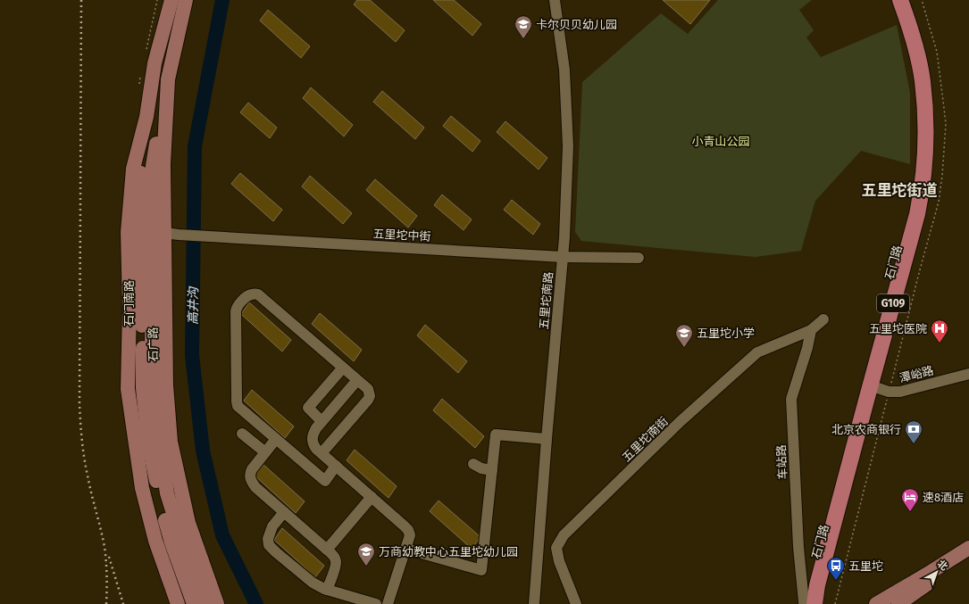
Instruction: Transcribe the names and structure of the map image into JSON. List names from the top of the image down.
{
  "streets": {
    "highway": ["石门路", "G109"],
    "main road": ["石门南路", "石广路"],
    "street": [
      "五里坨中街",
      "五里坨南路",
      "潭峪路",
      "五里坨南街",
      "车站路"
    ]
  },
  "crossings": [
    ["五里坨中街", "五里坨南路"],
    ["石门路", "潭峪路"],
    ["石门路", "车站路"],
    ["石门南路", "石广路"],
    ["五里坨南街", "车站路"]
  ],
  "districts": ["五里坨街道"],
  "water": ["高井沟"],
  "parks": ["小青山公园"],
  "places": {
    "school or university": ["卡尔贝贝幼儿园", "五里坨小学", "万商幼教中心五里坨幼儿园"],
    "hospital": ["五里坨医院"],
    "bank": ["北京农商银行"],
    "hotel": ["速8酒店"],
    "bus stop": ["五里坨"]
  },
  "north": "top right"
}
